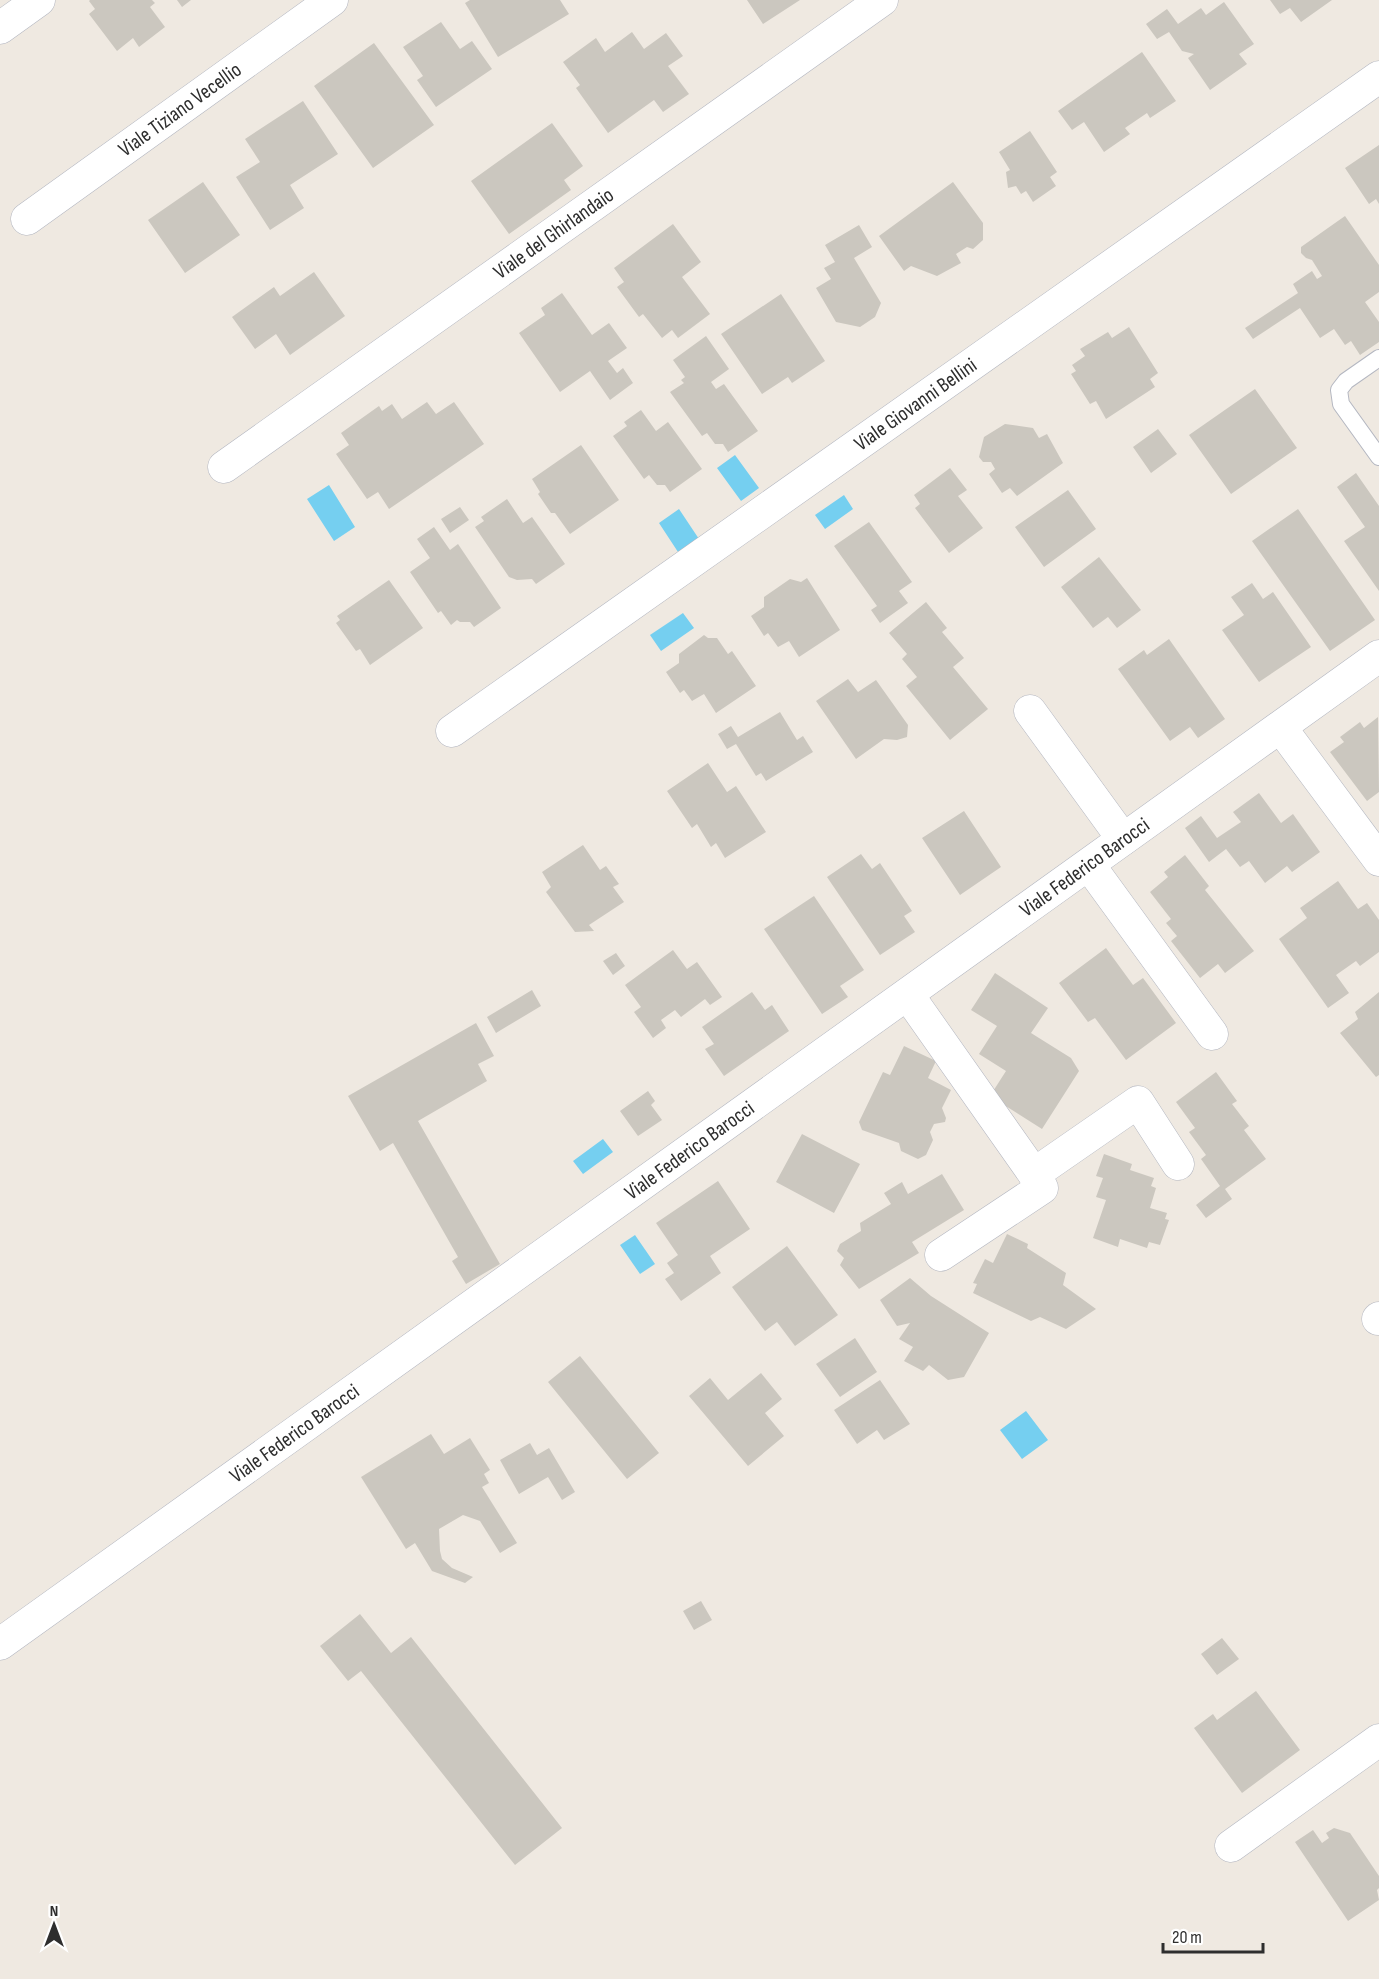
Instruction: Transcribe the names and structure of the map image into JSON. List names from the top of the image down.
{
  "streets": {
    "street": [
      "Viale Tiziano Vecellio",
      "Viale del Ghirlandaio",
      "Viale Giovanni Bellini",
      "Viale Federico Barocci"
    ]
  },
  "scale_bar": "20 m",
  "north": "top"
}
